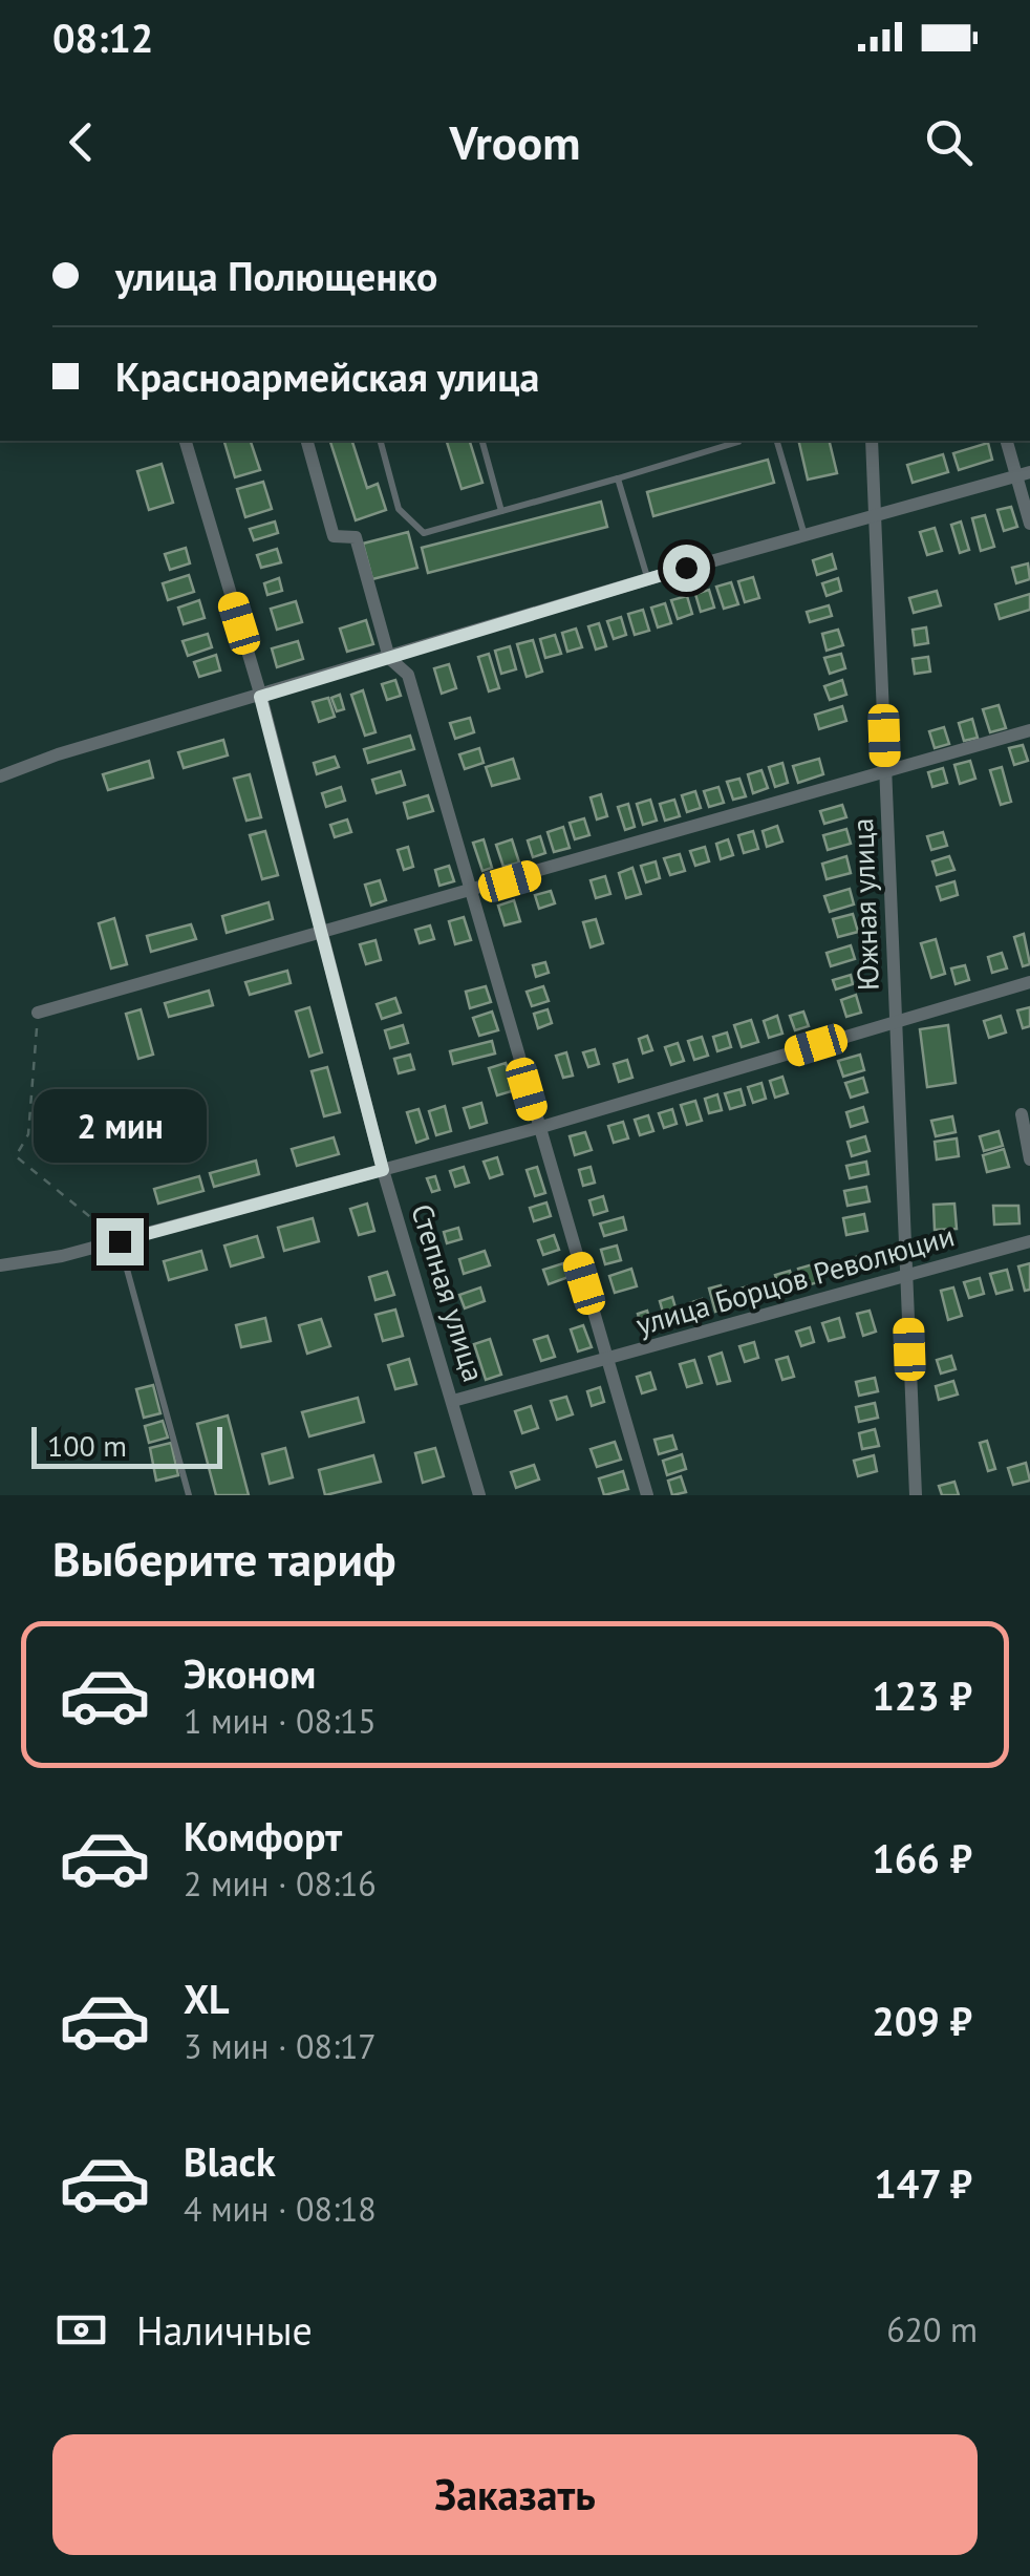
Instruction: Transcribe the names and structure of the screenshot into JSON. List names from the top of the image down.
{
  "streets": {
    "street": ["Южная улица", "улица Борцов Революции", "Степная улица"]
  },
  "crossings": [
    ["Южная улица", "улица Борцов Революции"],
    ["улица Борцов Революции", "Степная улица"]
  ],
  "scale_bar": "100 m",
  "page": {
    "status": "08:12",
    "header": "Vroom",
    "banner": ["улица Полющенко", "Красноармейская улица"],
    "bubble": "2 мин",
    "scale": "100 m",
    "heading": "Выберите тариф",
    "list": [
      {
        "name": "Эконом",
        "note": "1 мин · 08:15",
        "value": "123 ₽"
      },
      {
        "name": "Комфорт",
        "note": "2 мин · 08:16",
        "value": "166 ₽"
      },
      {
        "name": "XL",
        "note": "3 мин · 08:17",
        "value": "209 ₽"
      },
      {
        "name": "Black",
        "note": "4 мин · 08:18",
        "value": "147 ₽"
      }
    ],
    "pay": ["Наличные", "620 m"],
    "buttons": "Заказать"
  }
}
